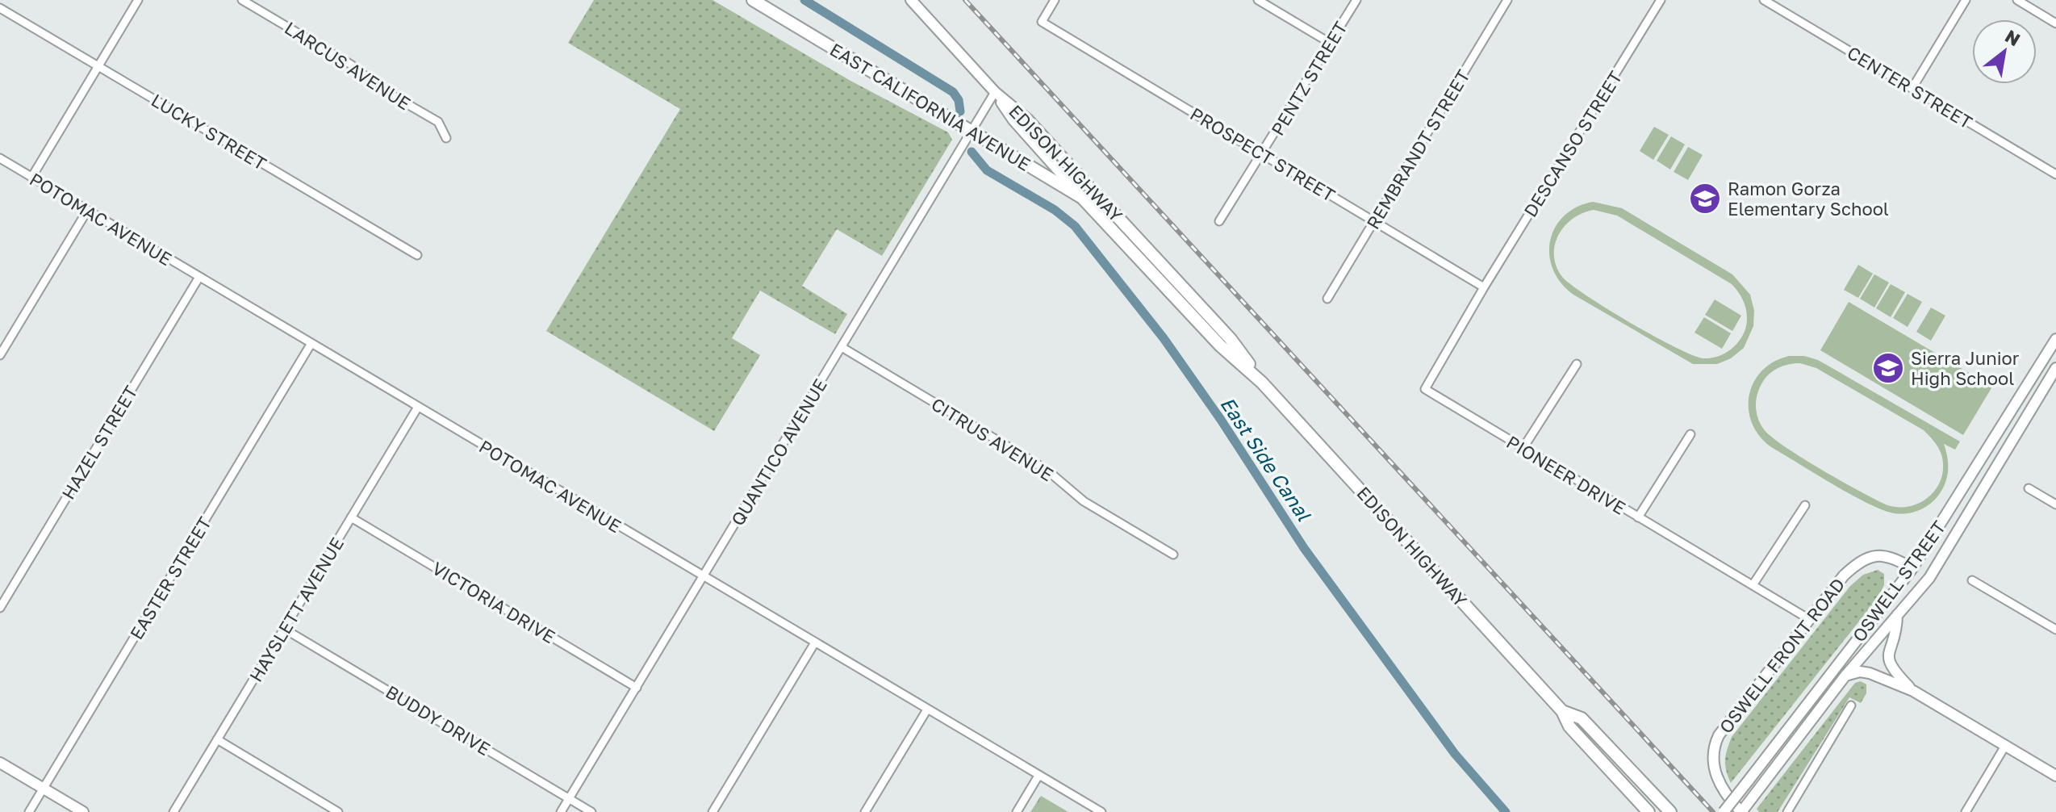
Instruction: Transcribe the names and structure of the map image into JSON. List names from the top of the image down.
{
  "streets": {
    "main road": [
      "EAST CALIFORNIA AVENUE",
      "EDISON HIGHWAY",
      "OSWELL STREET",
      "OSWELL FRONT ROAD"
    ],
    "street": [
      "LARCUS AVENUE",
      "PENTZ STREET",
      "CENTER STREET",
      "LUCKY STREET",
      "DESCANSO STREET",
      "REMBRANDT STREET",
      "PROSPECT STREET",
      "POTOMAC AVENUE",
      "CITRUS AVENUE",
      "HAZEL STREET",
      "QUANTICO AVENUE",
      "PIONEER DRIVE",
      "EASTER STREET",
      "VICTORIA DRIVE",
      "HAYSLETT AVENUE",
      "BUDDY DRIVE"
    ]
  },
  "crossings": [
    ["PENTZ STREET", "PROSPECT STREET"],
    ["EAST CALIFORNIA AVENUE", "EDISON HIGHWAY"],
    ["EAST CALIFORNIA AVENUE", "QUANTICO AVENUE"],
    ["DESCANSO STREET", "PROSPECT STREET"],
    ["DESCANSO STREET", "PIONEER DRIVE"],
    ["REMBRANDT STREET", "PROSPECT STREET"],
    ["PROSPECT STREET", "PIONEER DRIVE"],
    ["EDISON HIGHWAY", "QUANTICO AVENUE"],
    ["POTOMAC AVENUE", "HAZEL STREET"],
    ["POTOMAC AVENUE", "QUANTICO AVENUE"],
    ["POTOMAC AVENUE", "EASTER STREET"],
    ["POTOMAC AVENUE", "HAYSLETT AVENUE"],
    ["CITRUS AVENUE", "QUANTICO AVENUE"],
    ["QUANTICO AVENUE", "VICTORIA DRIVE"],
    ["QUANTICO AVENUE", "BUDDY DRIVE"],
    ["PIONEER DRIVE", "OSWELL FRONT ROAD"],
    ["OSWELL STREET", "OSWELL FRONT ROAD"],
    ["VICTORIA DRIVE", "HAYSLETT AVENUE"],
    ["HAYSLETT AVENUE", "BUDDY DRIVE"]
  ],
  "water": ["East Side Canal"],
  "places": {
    "school or university": ["Ramon Gorza Elementary School", "Sierra Junior High School"]
  },
  "north": "top right"
}
